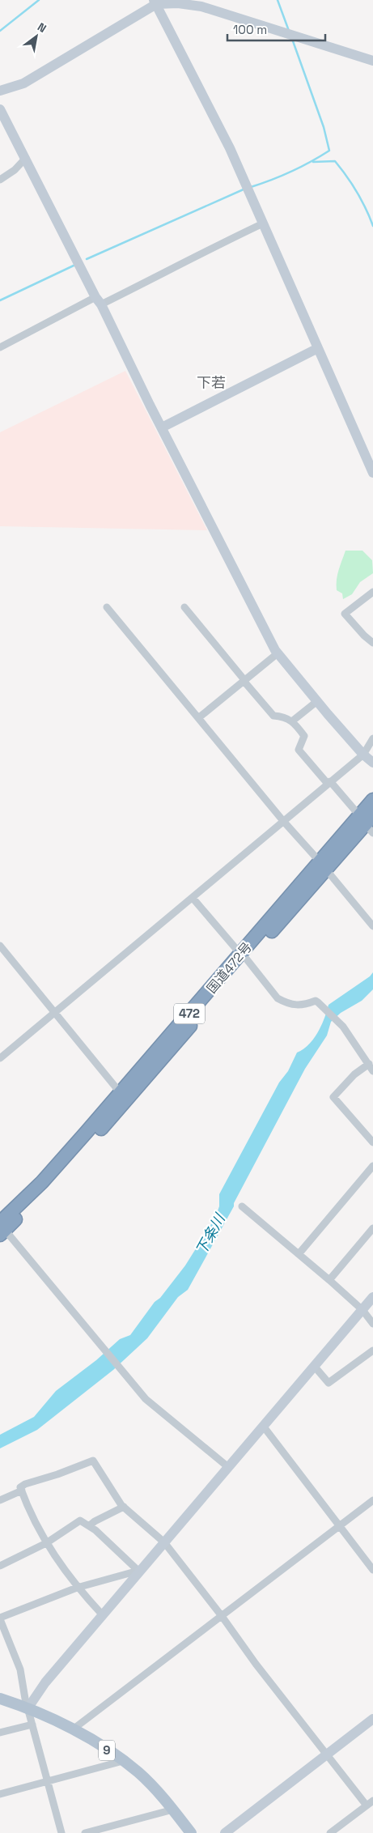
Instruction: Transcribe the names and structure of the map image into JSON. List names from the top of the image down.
{
  "streets": {
    "highway": ["国道472号", "472"],
    "main road": ["9"]
  },
  "districts": ["下若"],
  "water": ["下条川"],
  "scale_bar": "100 m",
  "north": "top right"
}
